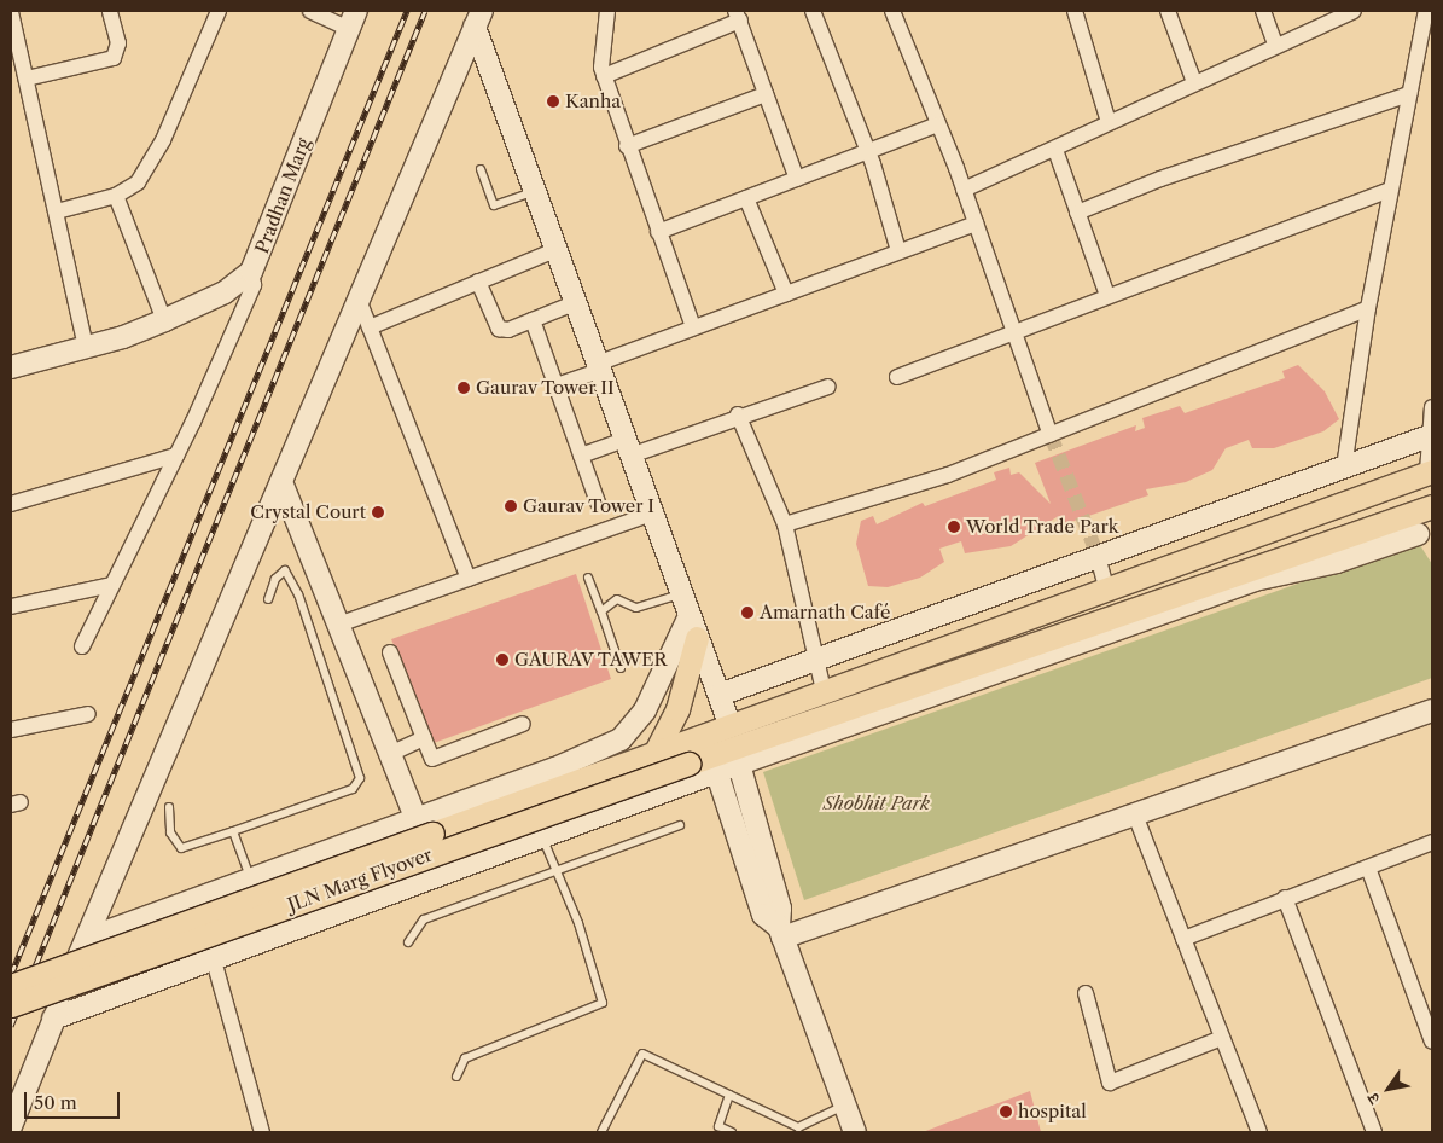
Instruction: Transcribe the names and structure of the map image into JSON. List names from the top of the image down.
{
  "streets": {
    "main road": ["JLN Marg Flyover"],
    "street": ["Pradhan Marg"]
  },
  "parks": ["Shobhit Park"],
  "places": [
    "Kanha",
    "Gaurav Tower II",
    "Gaurav Tower I",
    "Crystal Court",
    "World Trade Park",
    "Amarnath Café",
    "GAURAV TAWER",
    "hospital"
  ],
  "scale_bar": "50 m",
  "north": "bottom left"
}
